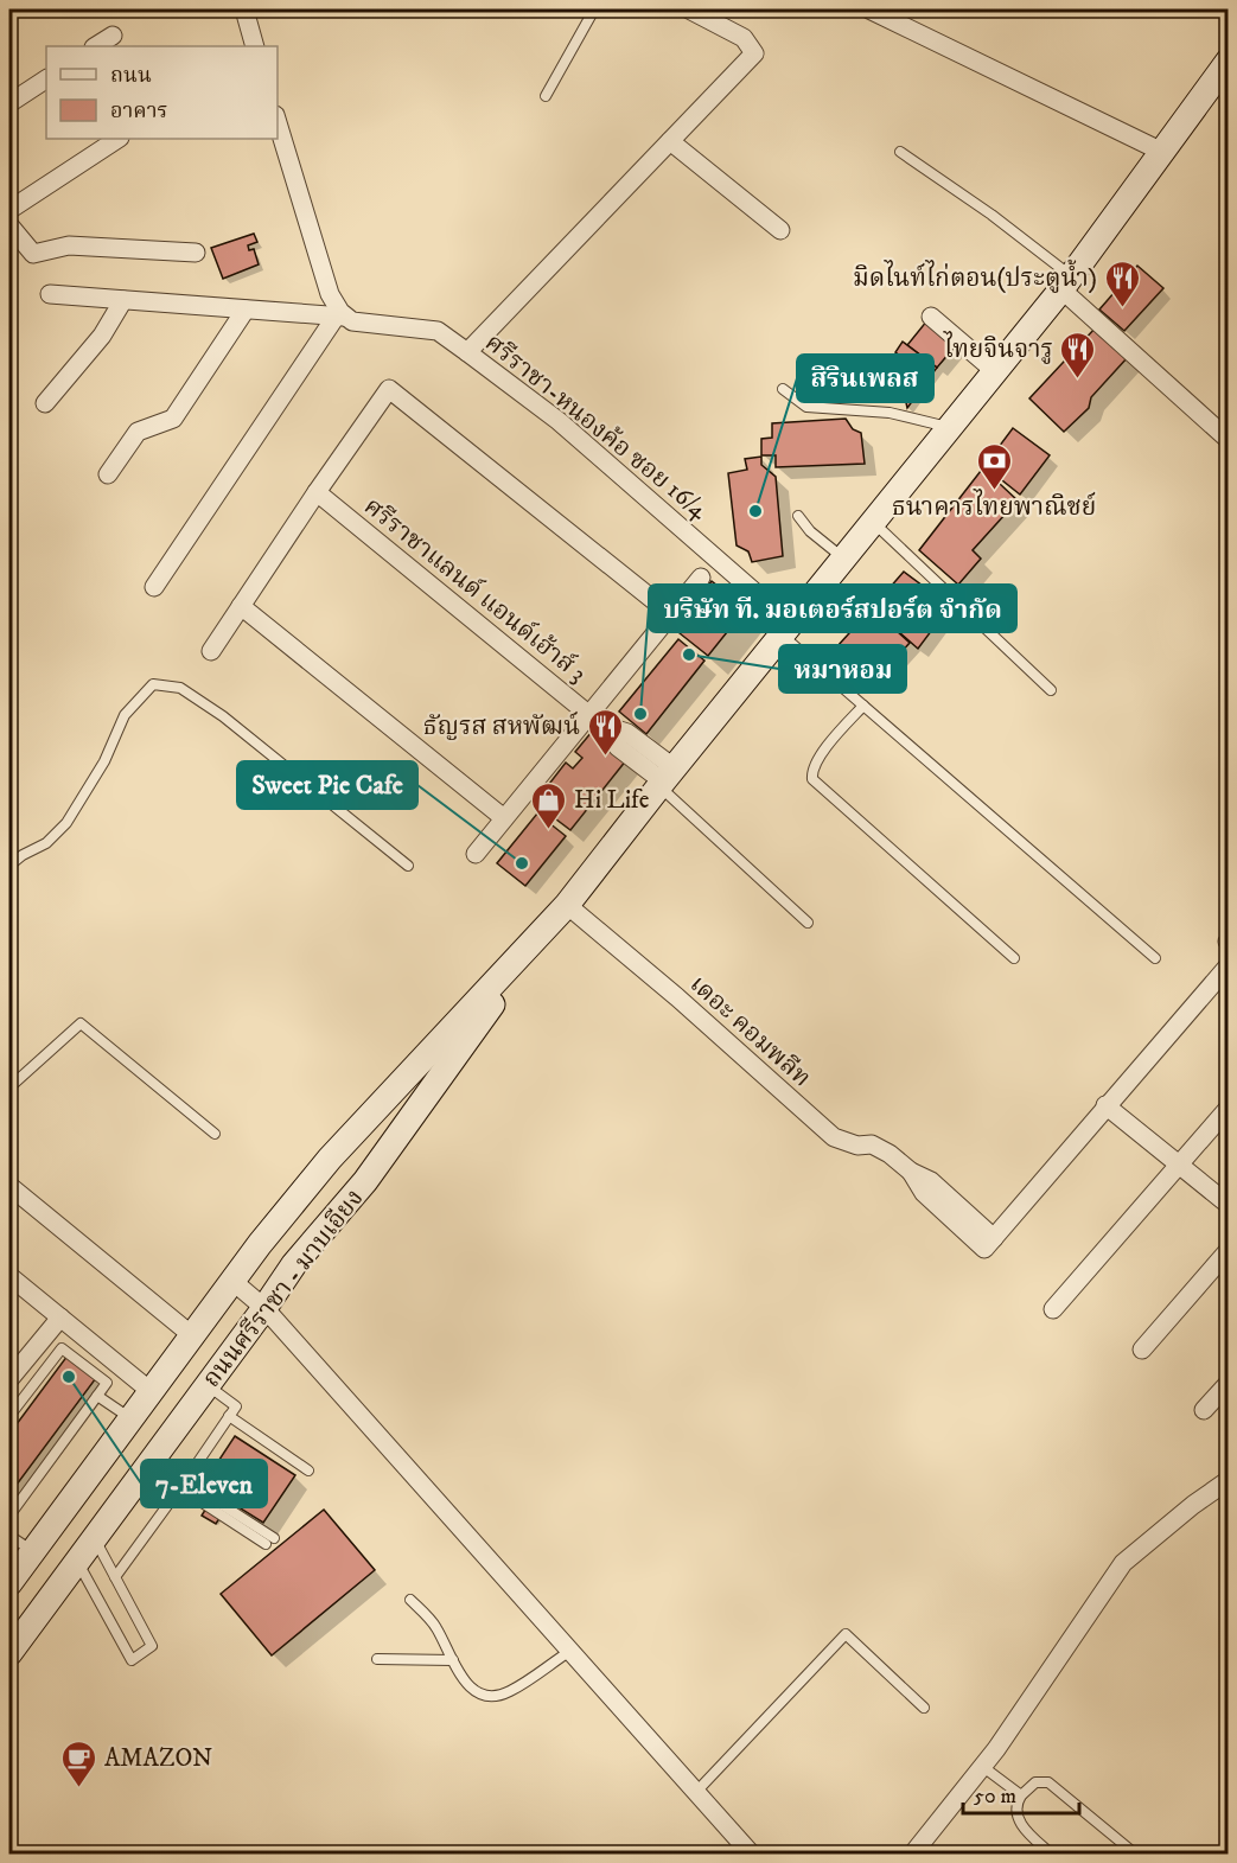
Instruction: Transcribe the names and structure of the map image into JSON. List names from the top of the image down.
{
  "streets": {
    "main road": ["ถนนศรีราชา - มาบเอียง"],
    "street": ["ศรีราชา-หนองค้อ ซอย 16/4", "ศรีราชาแลนด์ แอนด์เฮ้าส์ 3", "เดอะ คอมพลีท"]
  },
  "crossings": [
    ["ศรีราชา-หนองค้อ ซอย 16/4", "ถนนศรีราชา - มาบเอียง"],
    ["ศรีราชาแลนด์ แอนด์เฮ้าส์ 3", "ถนนศรีราชา - มาบเอียง"],
    ["เดอะ คอมพลีท", "ถนนศรีราชา - มาบเอียง"]
  ],
  "places": {
    "restaurant": ["มิดไนท์ไก่ตอน(ประตูน้ำ)", "ไทยจินจารู", "ธัญรส สหพัฒน์"],
    "bank": ["ธนาคารไทยพาณิชย์"],
    "other": [
      "สิรินเพลส",
      "หมาหอม",
      "บริษัท ที. มอเตอร์สปอร์ต จำกัด",
      "Sweet Pie Cafe",
      "7-Eleven"
    ],
    "shop": ["Hi Life"],
    "cafe": ["AMAZON"]
  },
  "legend": ["ถนน", "อาคาร"],
  "scale_bar": "50 m"
}
